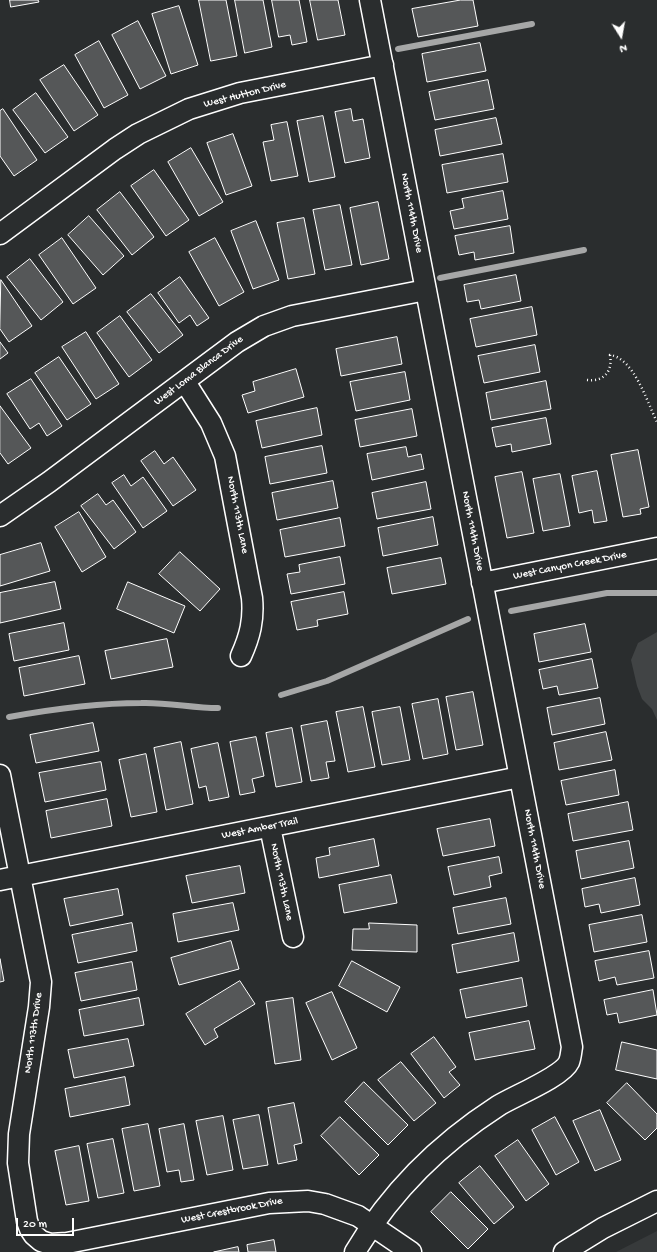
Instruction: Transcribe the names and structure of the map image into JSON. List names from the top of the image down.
{
  "streets": {
    "street": [
      "West Hutton Drive",
      "North 114th Drive",
      "West Loma Blanca Drive",
      "North 113th Lane",
      "West Canyon Creek Drive",
      "West Amber Trail",
      "North 113th Drive",
      "West Crestbrook Drive"
    ]
  },
  "crossings": [
    ["West Hutton Drive", "North 114th Drive"],
    ["North 114th Drive", "West Loma Blanca Drive"],
    ["North 114th Drive", "West Canyon Creek Drive"],
    ["North 114th Drive", "West Amber Trail"],
    ["North 114th Drive", "West Crestbrook Drive"],
    ["West Loma Blanca Drive", "North 113th Lane"],
    ["North 113th Lane", "West Amber Trail"],
    ["West Amber Trail", "North 113th Drive"],
    ["North 113th Drive", "West Crestbrook Drive"]
  ],
  "scale_bar": "20 m",
  "north": "bottom"
}
